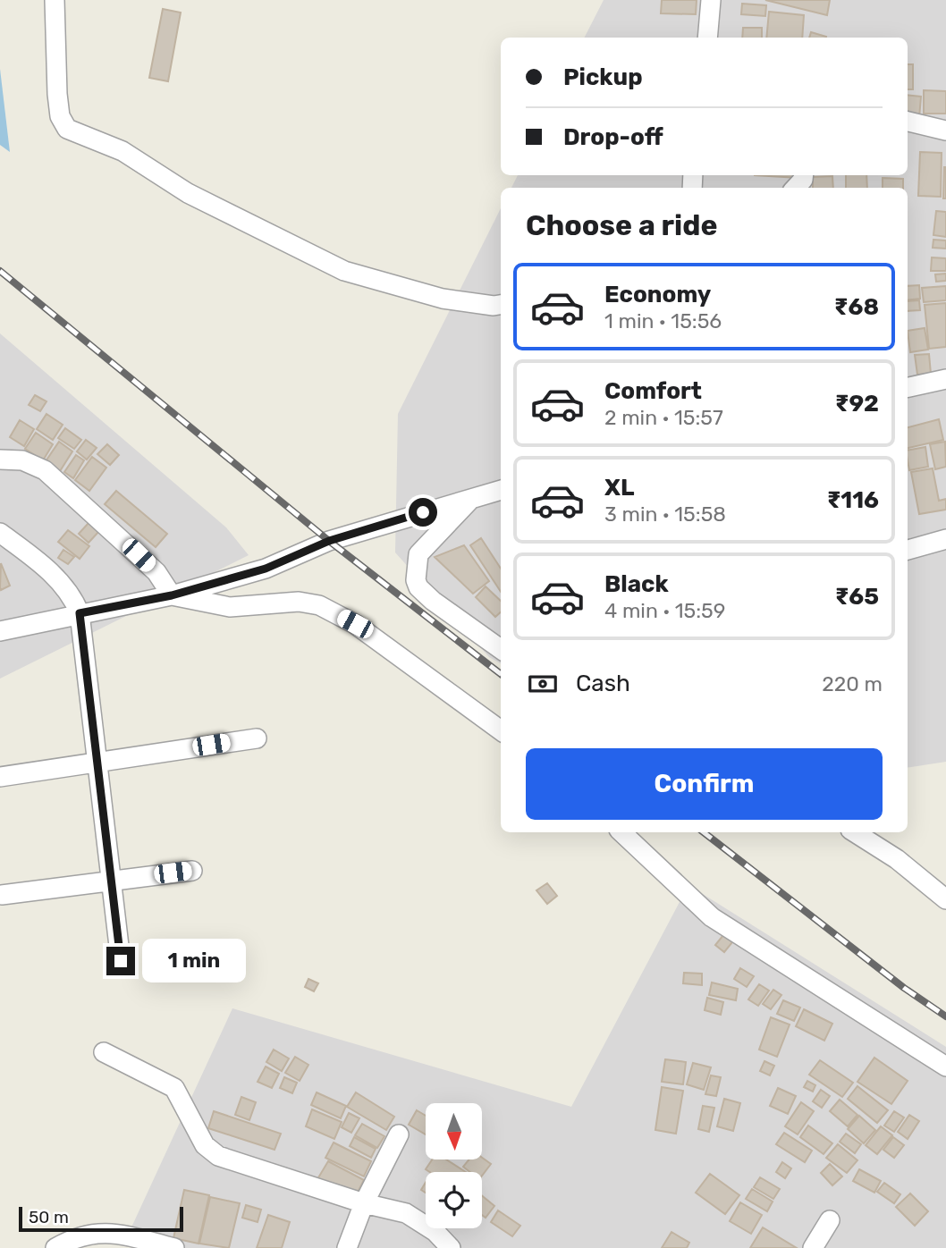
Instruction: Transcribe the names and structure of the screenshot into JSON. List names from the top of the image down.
{
  "scale_bar": "50 m",
  "north": "bottom",
  "page": {
    "banner": ["Pickup", "Drop-off"],
    "heading": "Choose a ride",
    "list": [
      {
        "name": "Economy",
        "note": "1 min · 15:56",
        "value": "₹68"
      },
      {
        "name": "Comfort",
        "note": "2 min · 15:57",
        "value": "₹92"
      },
      {
        "name": "XL",
        "note": "3 min · 15:58",
        "value": "₹116"
      },
      {
        "name": "Black",
        "note": "4 min · 15:59",
        "value": "₹65"
      }
    ],
    "pay": ["Cash", "220 m"],
    "buttons": "Confirm",
    "bubble": "1 min",
    "scale": "50 m"
  }
}
